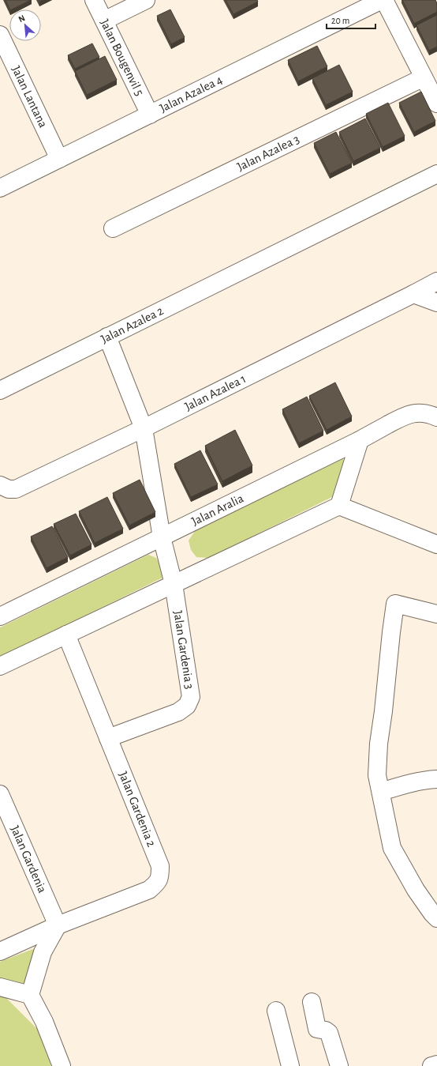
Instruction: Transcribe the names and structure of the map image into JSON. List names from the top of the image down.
{
  "streets": {
    "street": [
      "Jalan Bougenvil 5",
      "Jalan Azalea 4",
      "Jalan Lantana",
      "Jalan Azalea 3",
      "Jalan Azalea 2",
      "Jalan Azalea 1",
      "Jalan Aralia",
      "Jalan Gardenia 3",
      "Jalan Gardenia 2",
      "Jalan Gardenia"
    ]
  },
  "crossings": [
    ["Jalan Bougenvil 5", "Jalan Azalea 4"],
    ["Jalan Azalea 4", "Jalan Lantana"],
    ["Jalan Gardenia 3", "Jalan Gardenia 2"],
    ["Jalan Gardenia 2", "Jalan Gardenia"]
  ],
  "scale_bar": "20 m",
  "north": "top left"
}
